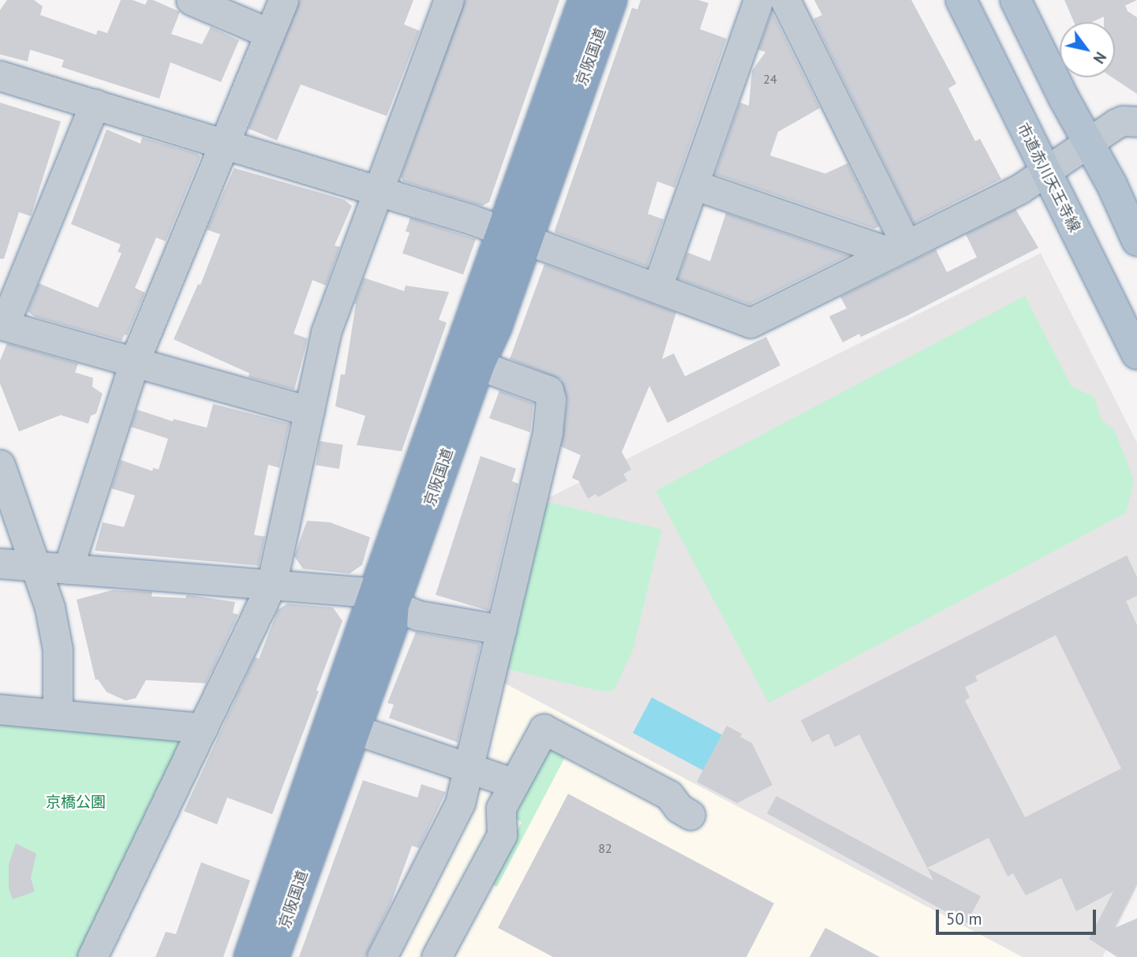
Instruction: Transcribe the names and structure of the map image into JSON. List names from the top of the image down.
{
  "streets": {
    "highway": ["京阪国道"],
    "main road": ["市道赤川天王寺線"]
  },
  "parks": ["京橋公園"],
  "house_numbers": ["24", "82"],
  "scale_bar": "50 m",
  "north": "bottom right"
}
